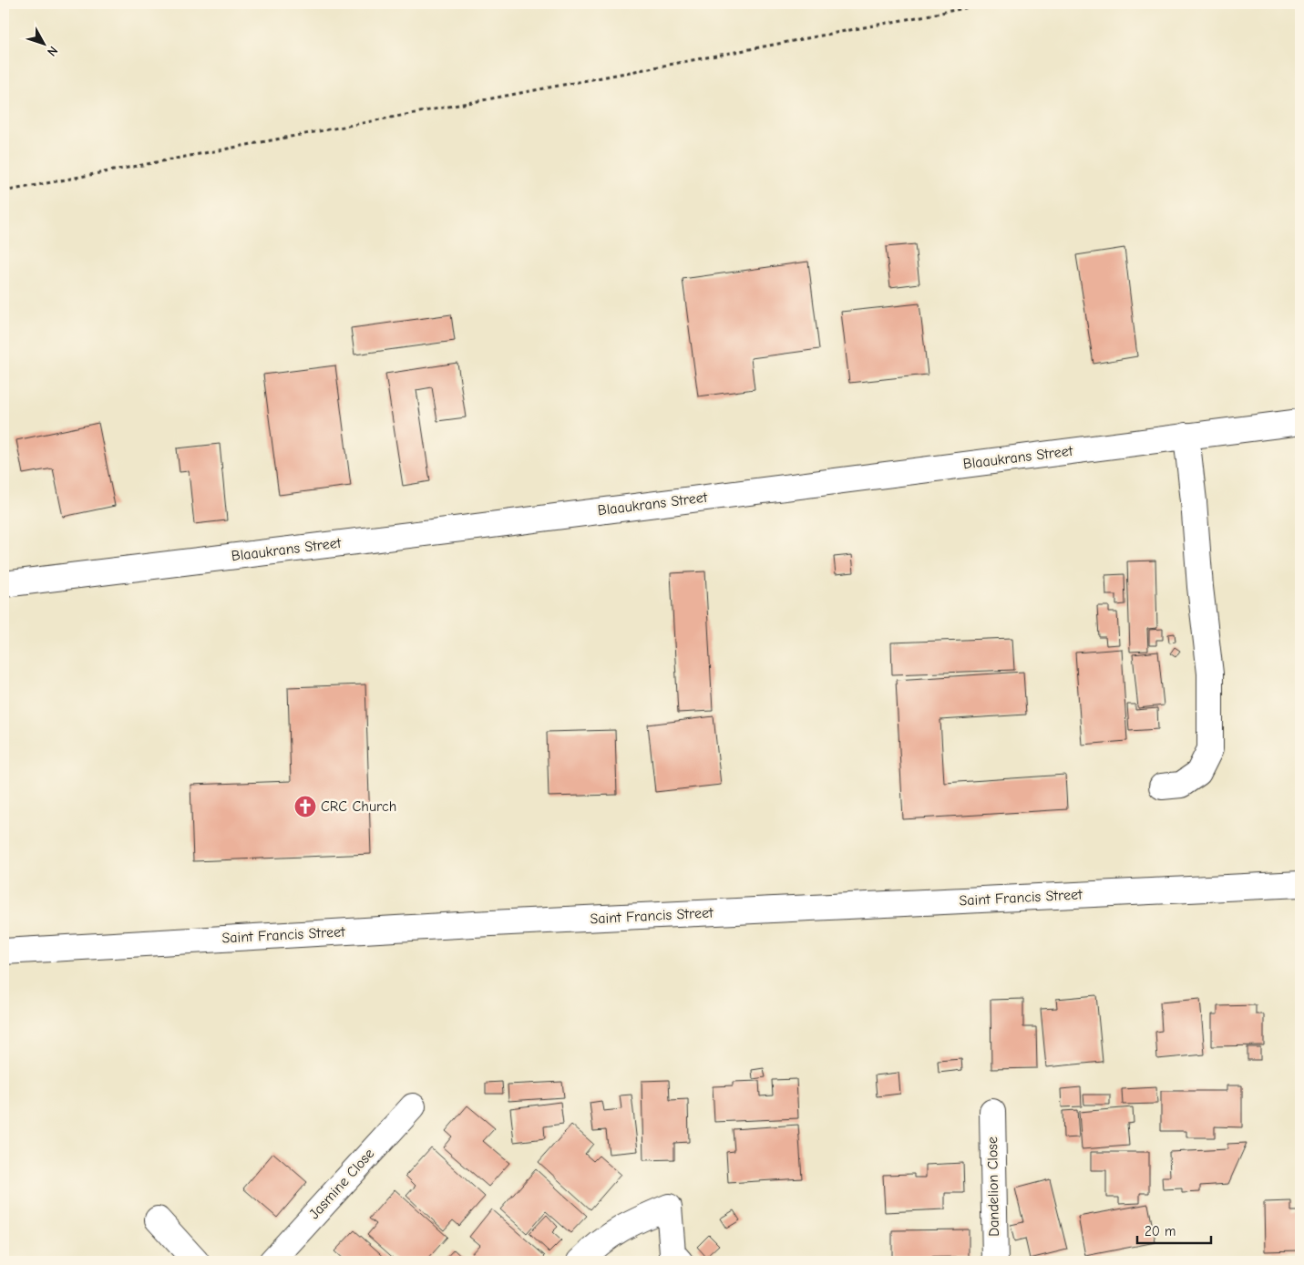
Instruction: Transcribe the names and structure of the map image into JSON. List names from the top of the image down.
{
  "streets": {
    "street": [
      "Blaaukrans Street",
      "Saint Francis Street",
      "Jasmine Close",
      "Dandelion Close"
    ]
  },
  "places": {
    "church": ["CRC Church"]
  },
  "scale_bar": "20 m",
  "north": "bottom right"
}
